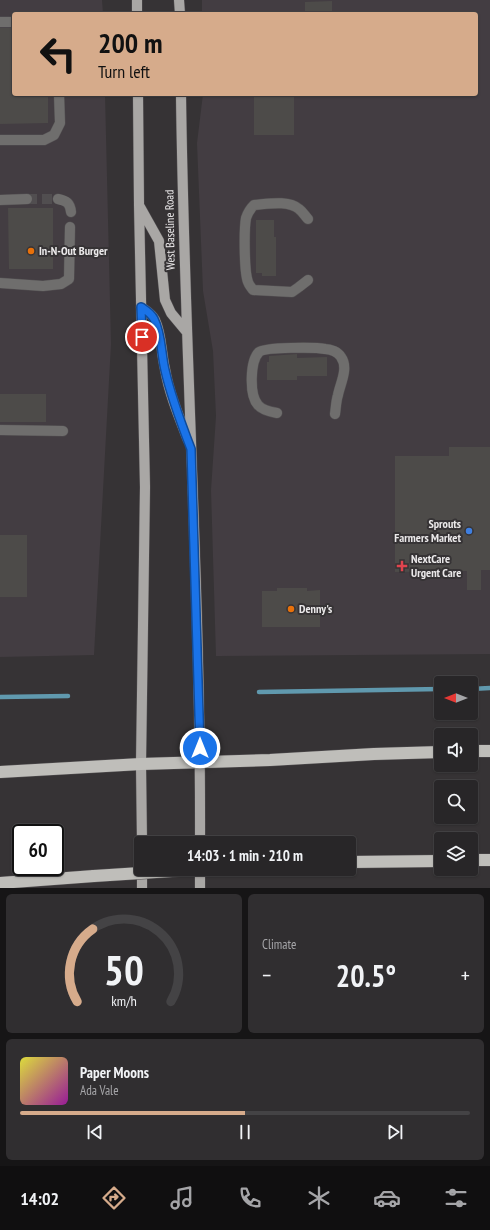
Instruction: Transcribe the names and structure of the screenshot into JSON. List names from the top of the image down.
{
  "streets": {
    "main road": ["West Baseline Road"]
  },
  "places": {
    "other": ["In-N-Out Burger", "Sprouts Farmers Market", "Denny's"],
    "health": ["NextCare Urgent Care"]
  },
  "north": "left",
  "page": {
    "turn": ["200 m", "Turn left"],
    "limit": "60",
    "trip": "14:03 · 1 min · 210 m",
    "tile": "Climate",
    "heat": ["−", "20.5°", "+"],
    "song": ["Paper Moons", "Ada Vale"],
    "tabs": "14:02",
    "gauge": ["50", "km/h"]
  }
}
